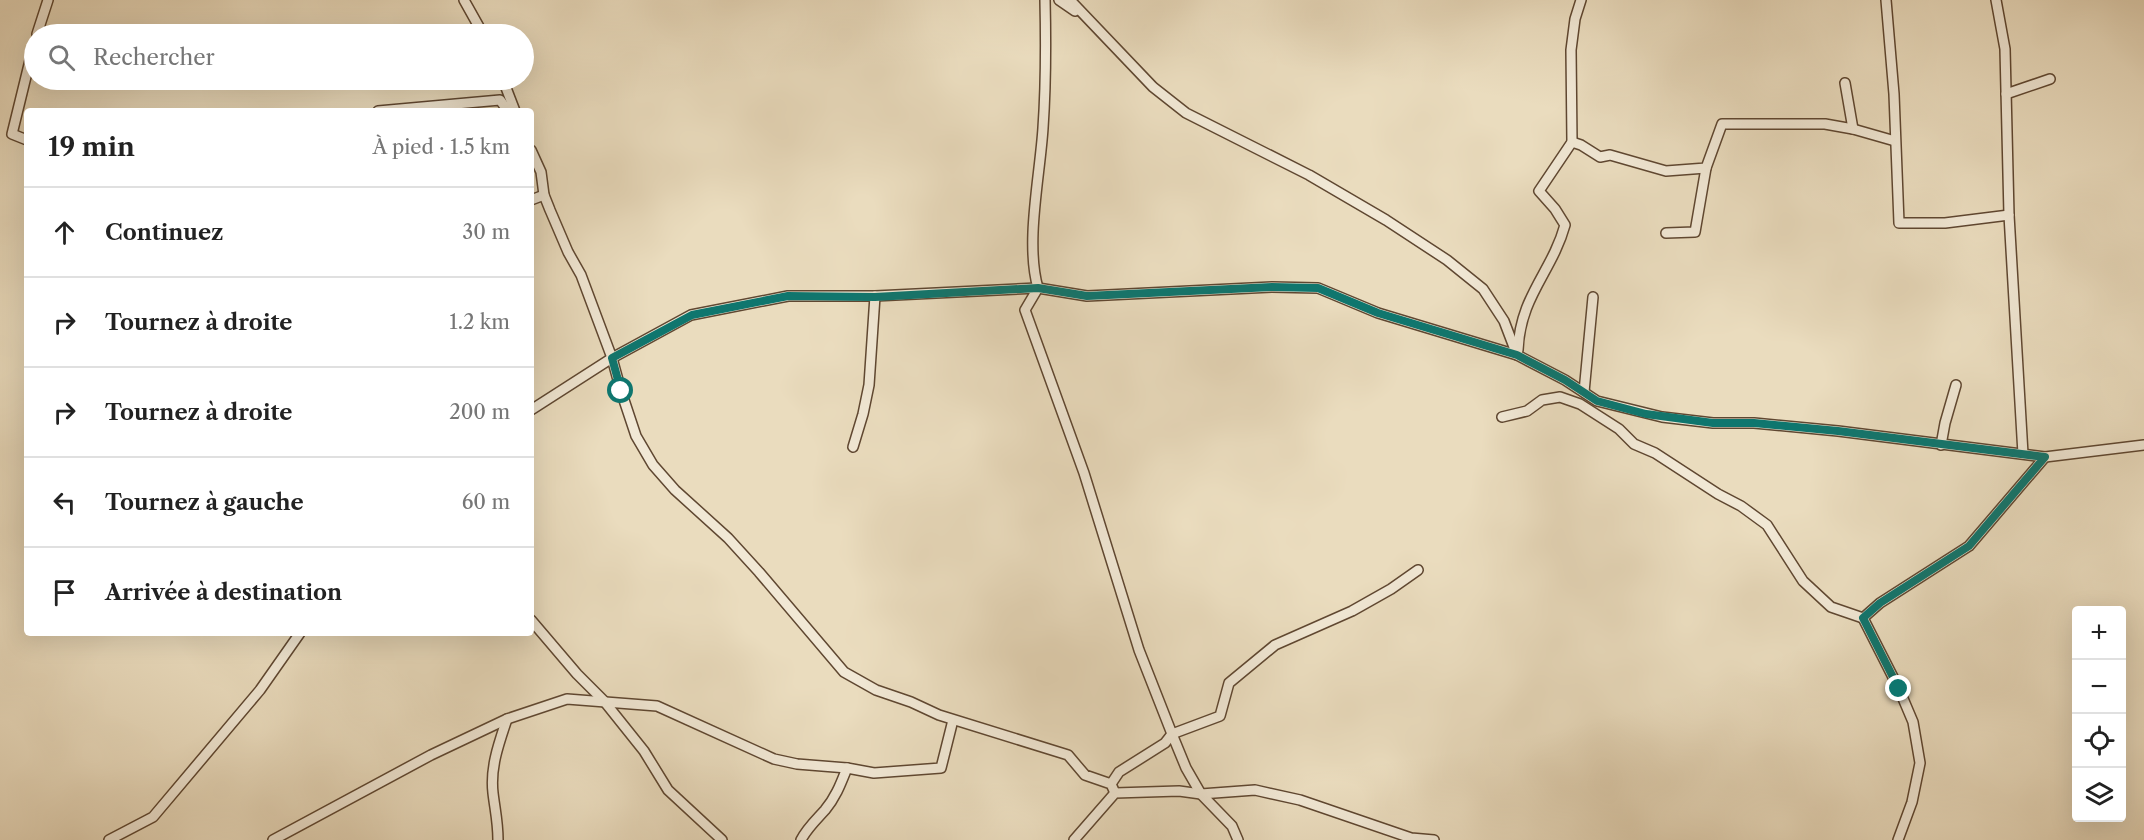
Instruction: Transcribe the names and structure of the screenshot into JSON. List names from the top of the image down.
{
  "page": {
    "search": "Rechercher",
    "heading": ["19 min", "À pied · 1.5 km"],
    "list": [
      ["Continuez", "30 m"],
      ["Tournez à droite", "1.2 km"],
      ["Tournez à droite", "200 m"],
      ["Tournez à gauche", "60 m"],
      "Arrivée à destination"
    ],
    "map_buttons": ["+", "−"]
  }
}
